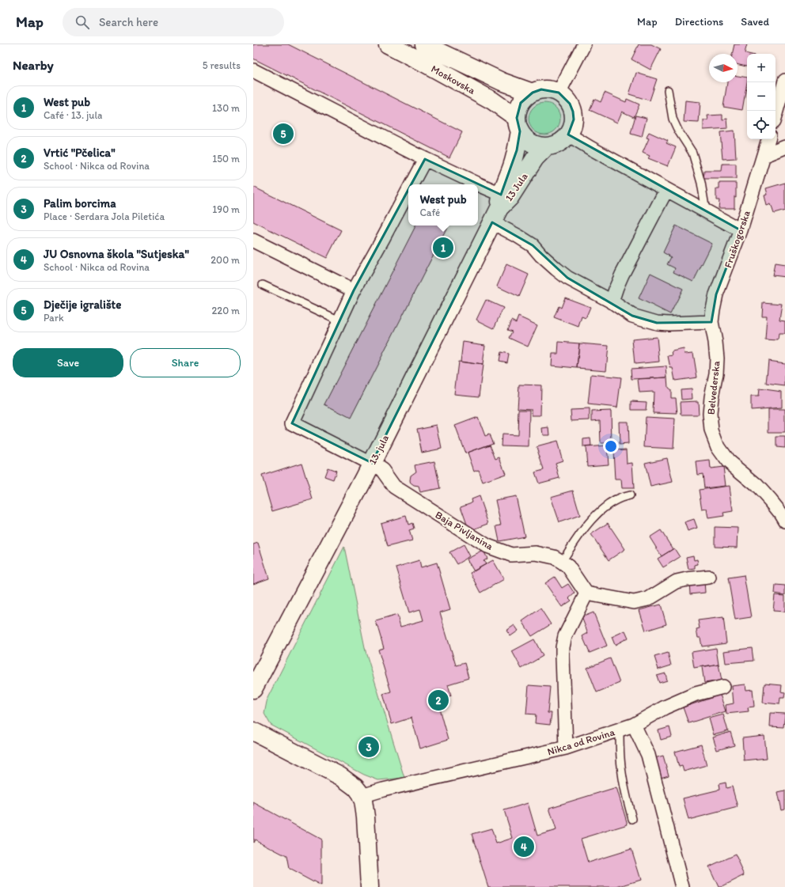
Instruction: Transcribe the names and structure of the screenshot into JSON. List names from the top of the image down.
{
  "streets": {
    "main road": ["Moskovska", "13 Jula", "13. jula"],
    "street": [
      "Fruškogorska",
      "Belvederska",
      "Baja Pivljanina",
      "Nikca od Rovina"
    ]
  },
  "crossings": [
    ["Moskovska", "13 Jula"],
    ["13 Jula", "13. jula"],
    ["Fruškogorska", "Belvederska"],
    ["13. jula", "Baja Pivljanina"]
  ],
  "north": "right",
  "page": {
    "header": "Map",
    "search": "Search here",
    "nav": ["Map", "Directions", "Saved"],
    "heading": ["Nearby", "5 results"],
    "map_buttons": ["+", "−"],
    "list": [
      {
        "mark": "1",
        "name": "West pub",
        "note": "Café · 13. jula",
        "value": "130 m"
      },
      {
        "mark": "2",
        "name": "Vrtić \"Pčelica\"",
        "note": "School · Nikca od Rovina",
        "value": "150 m"
      },
      {
        "mark": "3",
        "name": "Palim borcima",
        "note": "Place · Serdara Jola Piletića",
        "value": "190 m"
      },
      {
        "mark": "4",
        "name": "JU Osnovna škola \"Sutjeska\"",
        "note": "School · Nikca od Rovina",
        "value": "200 m"
      },
      {
        "mark": "5",
        "name": "Dječije igralište",
        "note": "Park",
        "value": "220 m"
      }
    ],
    "pins": [
      "5",
      "1",
      "2",
      "3",
      "4"
    ],
    "popup": ["West pub", "Café"],
    "buttons": ["Save", "Share"]
  }
}
